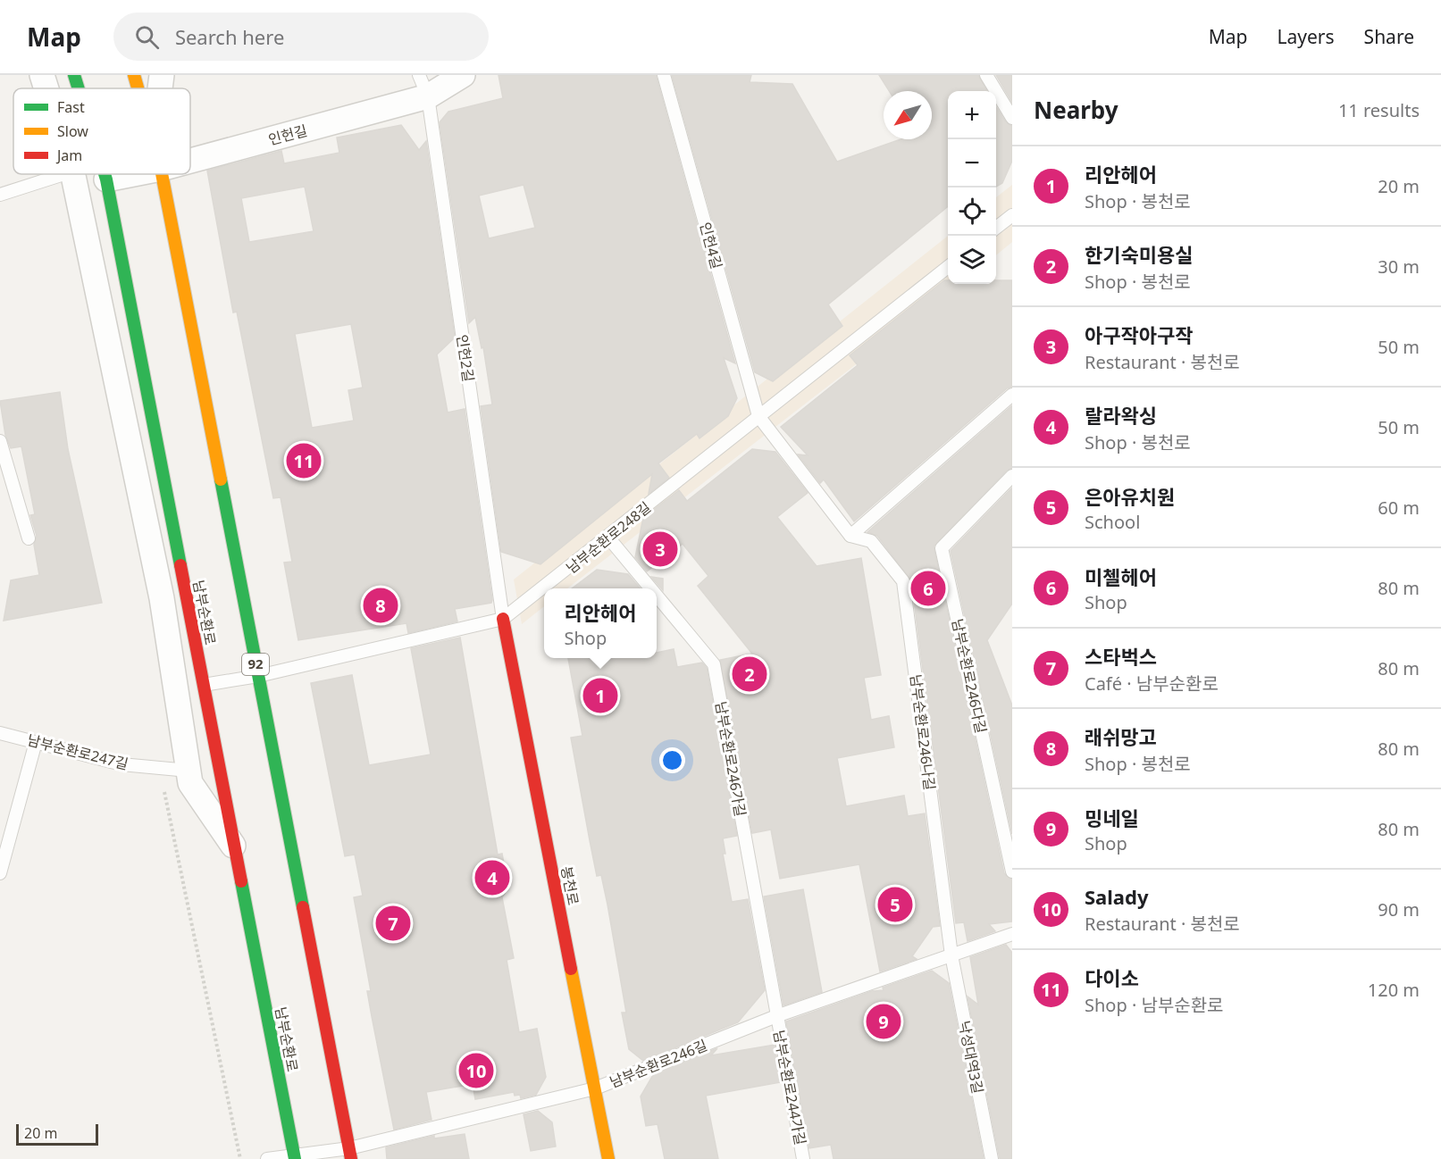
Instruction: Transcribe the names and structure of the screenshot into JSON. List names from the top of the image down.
{
  "streets": {
    "main road": ["남부순환로", "92", "봉천로"],
    "street": ["인헌길"],
    "lane": [
      "인헌4길",
      "인헌2길",
      "남부순환로248길",
      "남부순환로246다길",
      "남부순환로246나길",
      "남부순환로247길",
      "남부순환로246가길",
      "낙성대역3길",
      "남부순환로246길",
      "남부순환로244가길"
    ]
  },
  "crossings": [
    ["인헌길", "인헌2길"],
    ["인헌길", "남부순환로"],
    ["인헌4길", "남부순환로248길"],
    ["인헌2길", "남부순환로248길"],
    ["인헌2길", "봉천로"],
    ["남부순환로248길", "남부순환로"],
    ["남부순환로248길", "92"],
    ["남부순환로248길", "남부순환로246가길"],
    ["남부순환로248길", "봉천로"],
    ["남부순환로", "남부순환로246길"],
    ["92", "남부순환로246길"],
    ["남부순환로246나길", "낙성대역3길"],
    ["남부순환로246나길", "남부순환로246길"],
    ["남부순환로246가길", "남부순환로246길"],
    ["남부순환로246가길", "남부순환로244가길"],
    ["봉천로", "남부순환로246길"],
    ["낙성대역3길", "남부순환로246길"],
    ["남부순환로246길", "남부순환로244가길"]
  ],
  "legend": ["Fast", "Slow", "Jam"],
  "scale_bar": "20 m",
  "north": "bottom left",
  "page": {
    "header": "Map",
    "search": "Search here",
    "nav": ["Map", "Layers", "Share"],
    "heading": ["Nearby", "11 results"],
    "map_buttons": ["+", "−"],
    "list": [
      {
        "mark": "1",
        "name": "리안헤어",
        "note": "Shop · 봉천로",
        "value": "20 m"
      },
      {
        "mark": "2",
        "name": "한기숙미용실",
        "note": "Shop · 봉천로",
        "value": "30 m"
      },
      {
        "mark": "3",
        "name": "아구작아구작",
        "note": "Restaurant · 봉천로",
        "value": "50 m"
      },
      {
        "mark": "4",
        "name": "랄라왁싱",
        "note": "Shop · 봉천로",
        "value": "50 m"
      },
      {
        "mark": "5",
        "name": "은아유치원",
        "note": "School",
        "value": "60 m"
      },
      {
        "mark": "6",
        "name": "미첼헤어",
        "note": "Shop",
        "value": "80 m"
      },
      {
        "mark": "7",
        "name": "스타벅스",
        "note": "Café · 남부순환로",
        "value": "80 m"
      },
      {
        "mark": "8",
        "name": "래쉬망고",
        "note": "Shop · 봉천로",
        "value": "80 m"
      },
      {
        "mark": "9",
        "name": "밍네일",
        "note": "Shop",
        "value": "80 m"
      },
      {
        "mark": "10",
        "name": "Salady",
        "note": "Restaurant · 봉천로",
        "value": "90 m"
      },
      {
        "mark": "11",
        "name": "다이소",
        "note": "Shop · 남부순환로",
        "value": "120 m"
      }
    ],
    "pins": [
      "11",
      "3",
      "6",
      "8",
      "2",
      "1",
      "4",
      "5",
      "7",
      "9",
      "10"
    ],
    "popup": ["리안헤어", "Shop"],
    "scale": "20 m"
  }
}
